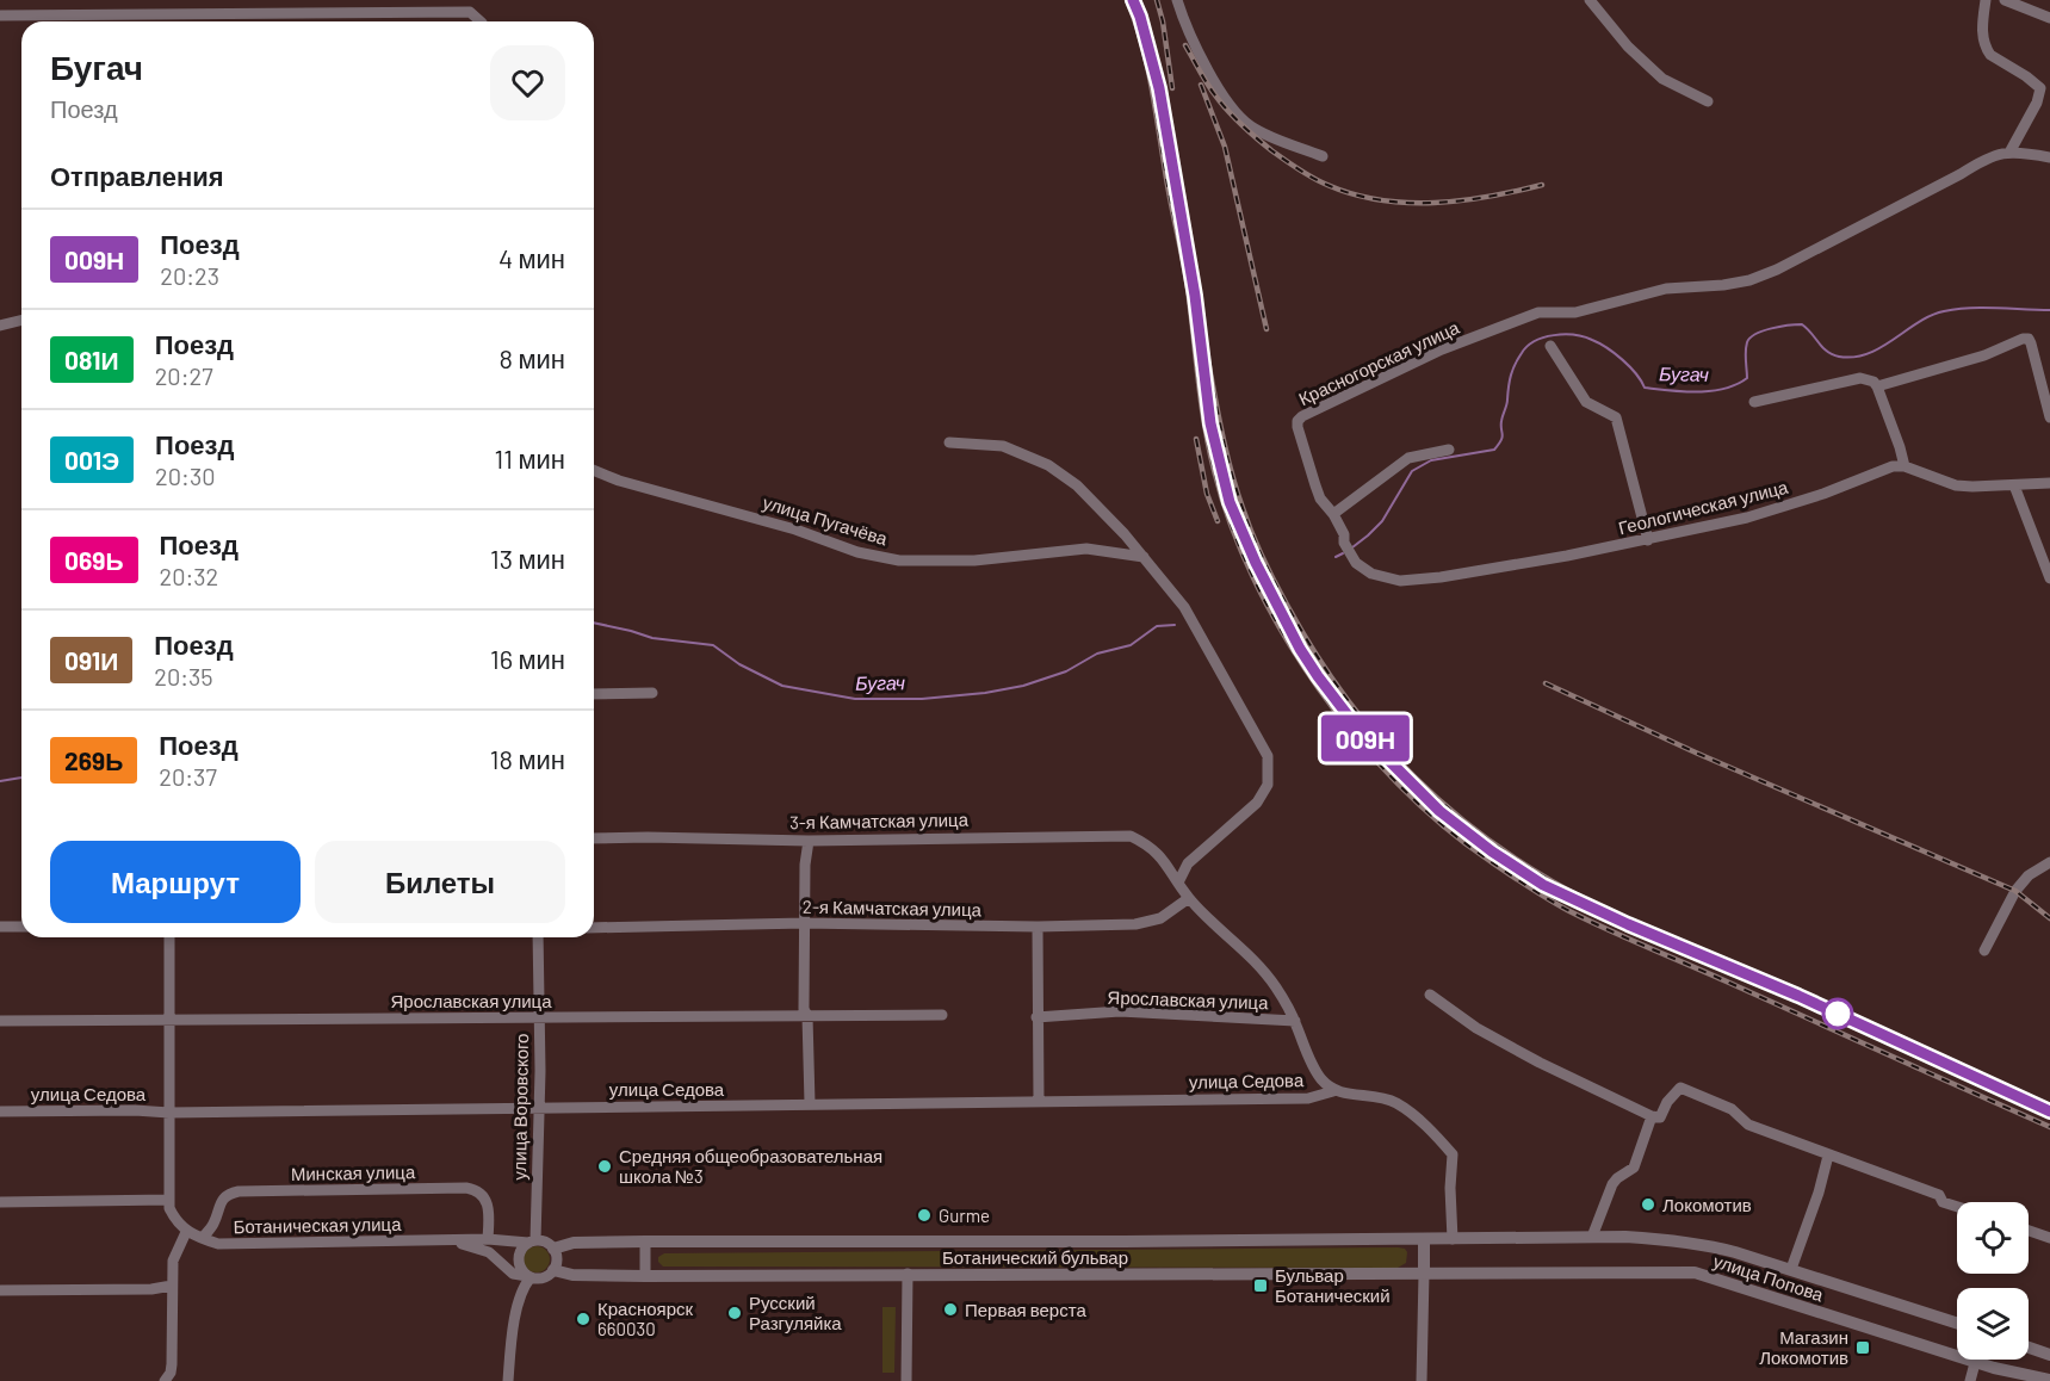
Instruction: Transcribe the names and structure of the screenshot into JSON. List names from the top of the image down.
{
  "streets": {
    "street": [
      "Красногорская улица",
      "Геологическая улица",
      "улица Пугачёва",
      "3-я Камчатская улица",
      "2-я Камчатская улица",
      "Ярославская улица",
      "улица Седова",
      "улица Воровского",
      "Минская улица",
      "Ботаническая улица",
      "Ботанический бульвар",
      "улица Попова"
    ]
  },
  "crossings": [
    ["Красногорская улица", "Геологическая улица"],
    ["Ярославская улица", "улица Воровского"],
    ["улица Седова", "улица Воровского"],
    ["улица Седова", "улица Попова"],
    ["улица Воровского", "Ботаническая улица"],
    ["улица Воровского", "Ботанический бульвар"],
    ["Минская улица", "Ботаническая улица"],
    ["Ботаническая улица", "Ботанический бульвар"],
    ["Ботанический бульвар", "улица Попова"]
  ],
  "water": ["Бугач"],
  "places": {
    "other": [
      "Средняя общеобразовательная школа №3",
      "Локомотив",
      "Gurme",
      "Первая верста",
      "Русский Разгуляйка",
      "Красноярск 660030"
    ],
    "transit": ["Бульвар Ботанический", "Магазин Локомотив"]
  },
  "page": {
    "on_map": "009Н",
    "heading": [
      ["Бугач", "Поезд"],
      "Отправления"
    ],
    "list": [
      {
        "mark": "009Н",
        "name": "Поезд",
        "note": "20:23",
        "value": "4 мин"
      },
      {
        "mark": "081И",
        "name": "Поезд",
        "note": "20:27",
        "value": "8 мин"
      },
      {
        "mark": "001Э",
        "name": "Поезд",
        "note": "20:30",
        "value": "11 мин"
      },
      {
        "mark": "069Ь",
        "name": "Поезд",
        "note": "20:32",
        "value": "13 мин"
      },
      {
        "mark": "091И",
        "name": "Поезд",
        "note": "20:35",
        "value": "16 мин"
      },
      {
        "mark": "269Ь",
        "name": "Поезд",
        "note": "20:37",
        "value": "18 мин"
      }
    ],
    "buttons": ["Маршрут", "Билеты"]
  }
}
